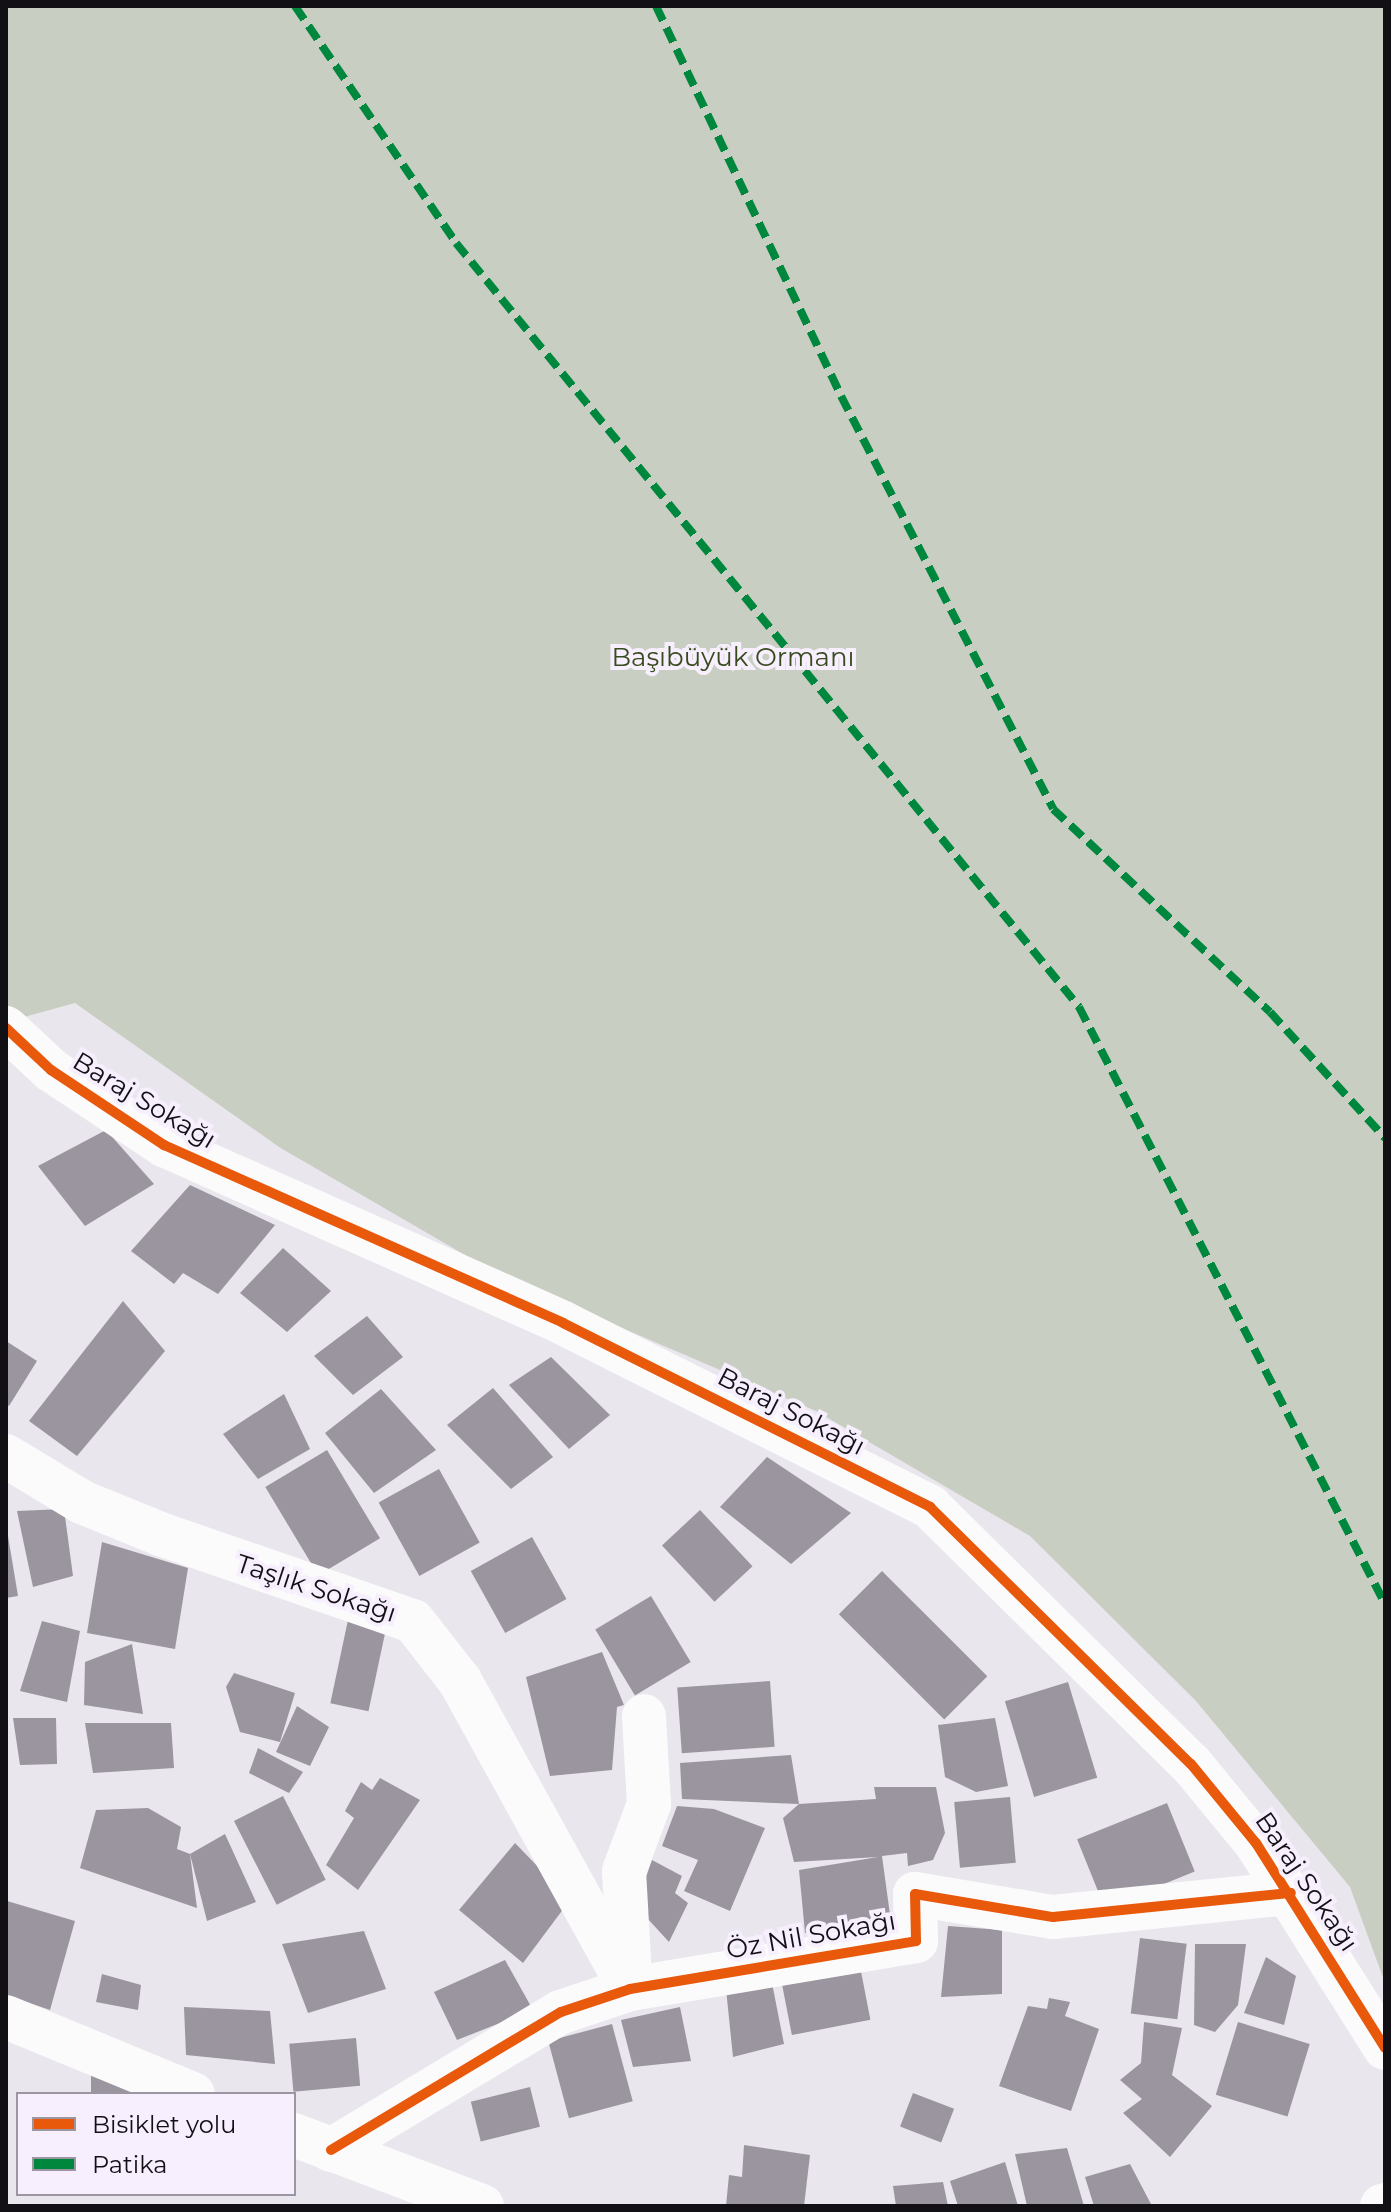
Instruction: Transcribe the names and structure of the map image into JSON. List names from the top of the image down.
{
  "streets": {
    "street": ["Baraj Sokağı", "Taşlık Sokağı", "Öz Nil Sokağı"]
  },
  "crossings": [
    ["Baraj Sokağı", "Öz Nil Sokağı"],
    ["Taşlık Sokağı", "Öz Nil Sokağı"]
  ],
  "parks": ["Başıbüyük Ormanı"],
  "legend": ["Bisiklet yolu", "Patika"]
}
